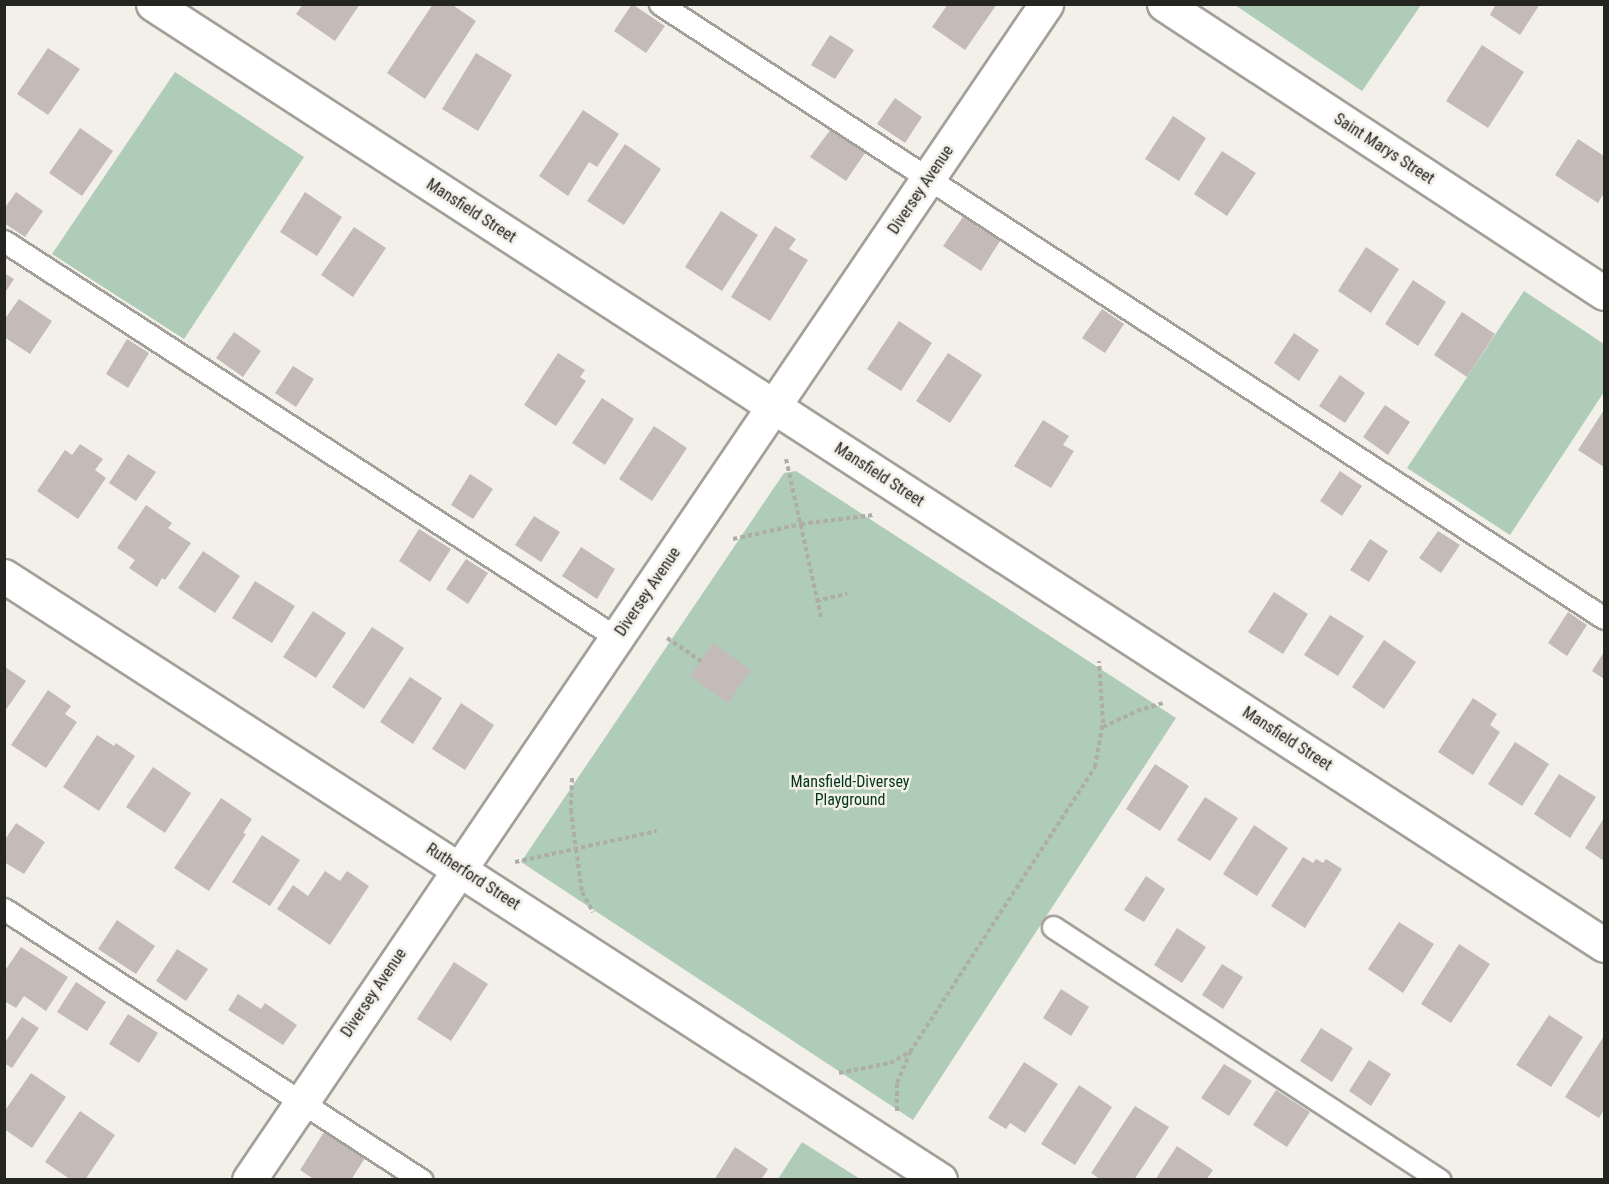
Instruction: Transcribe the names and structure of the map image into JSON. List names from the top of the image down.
{
  "streets": {
    "street": [
      "Saint Marys Street",
      "Diversey Avenue",
      "Mansfield Street",
      "Rutherford Street"
    ]
  },
  "crossings": [
    ["Diversey Avenue", "Mansfield Street"],
    ["Diversey Avenue", "Rutherford Street"]
  ],
  "parks": ["Mansfield-Diversey Playground"]
}
